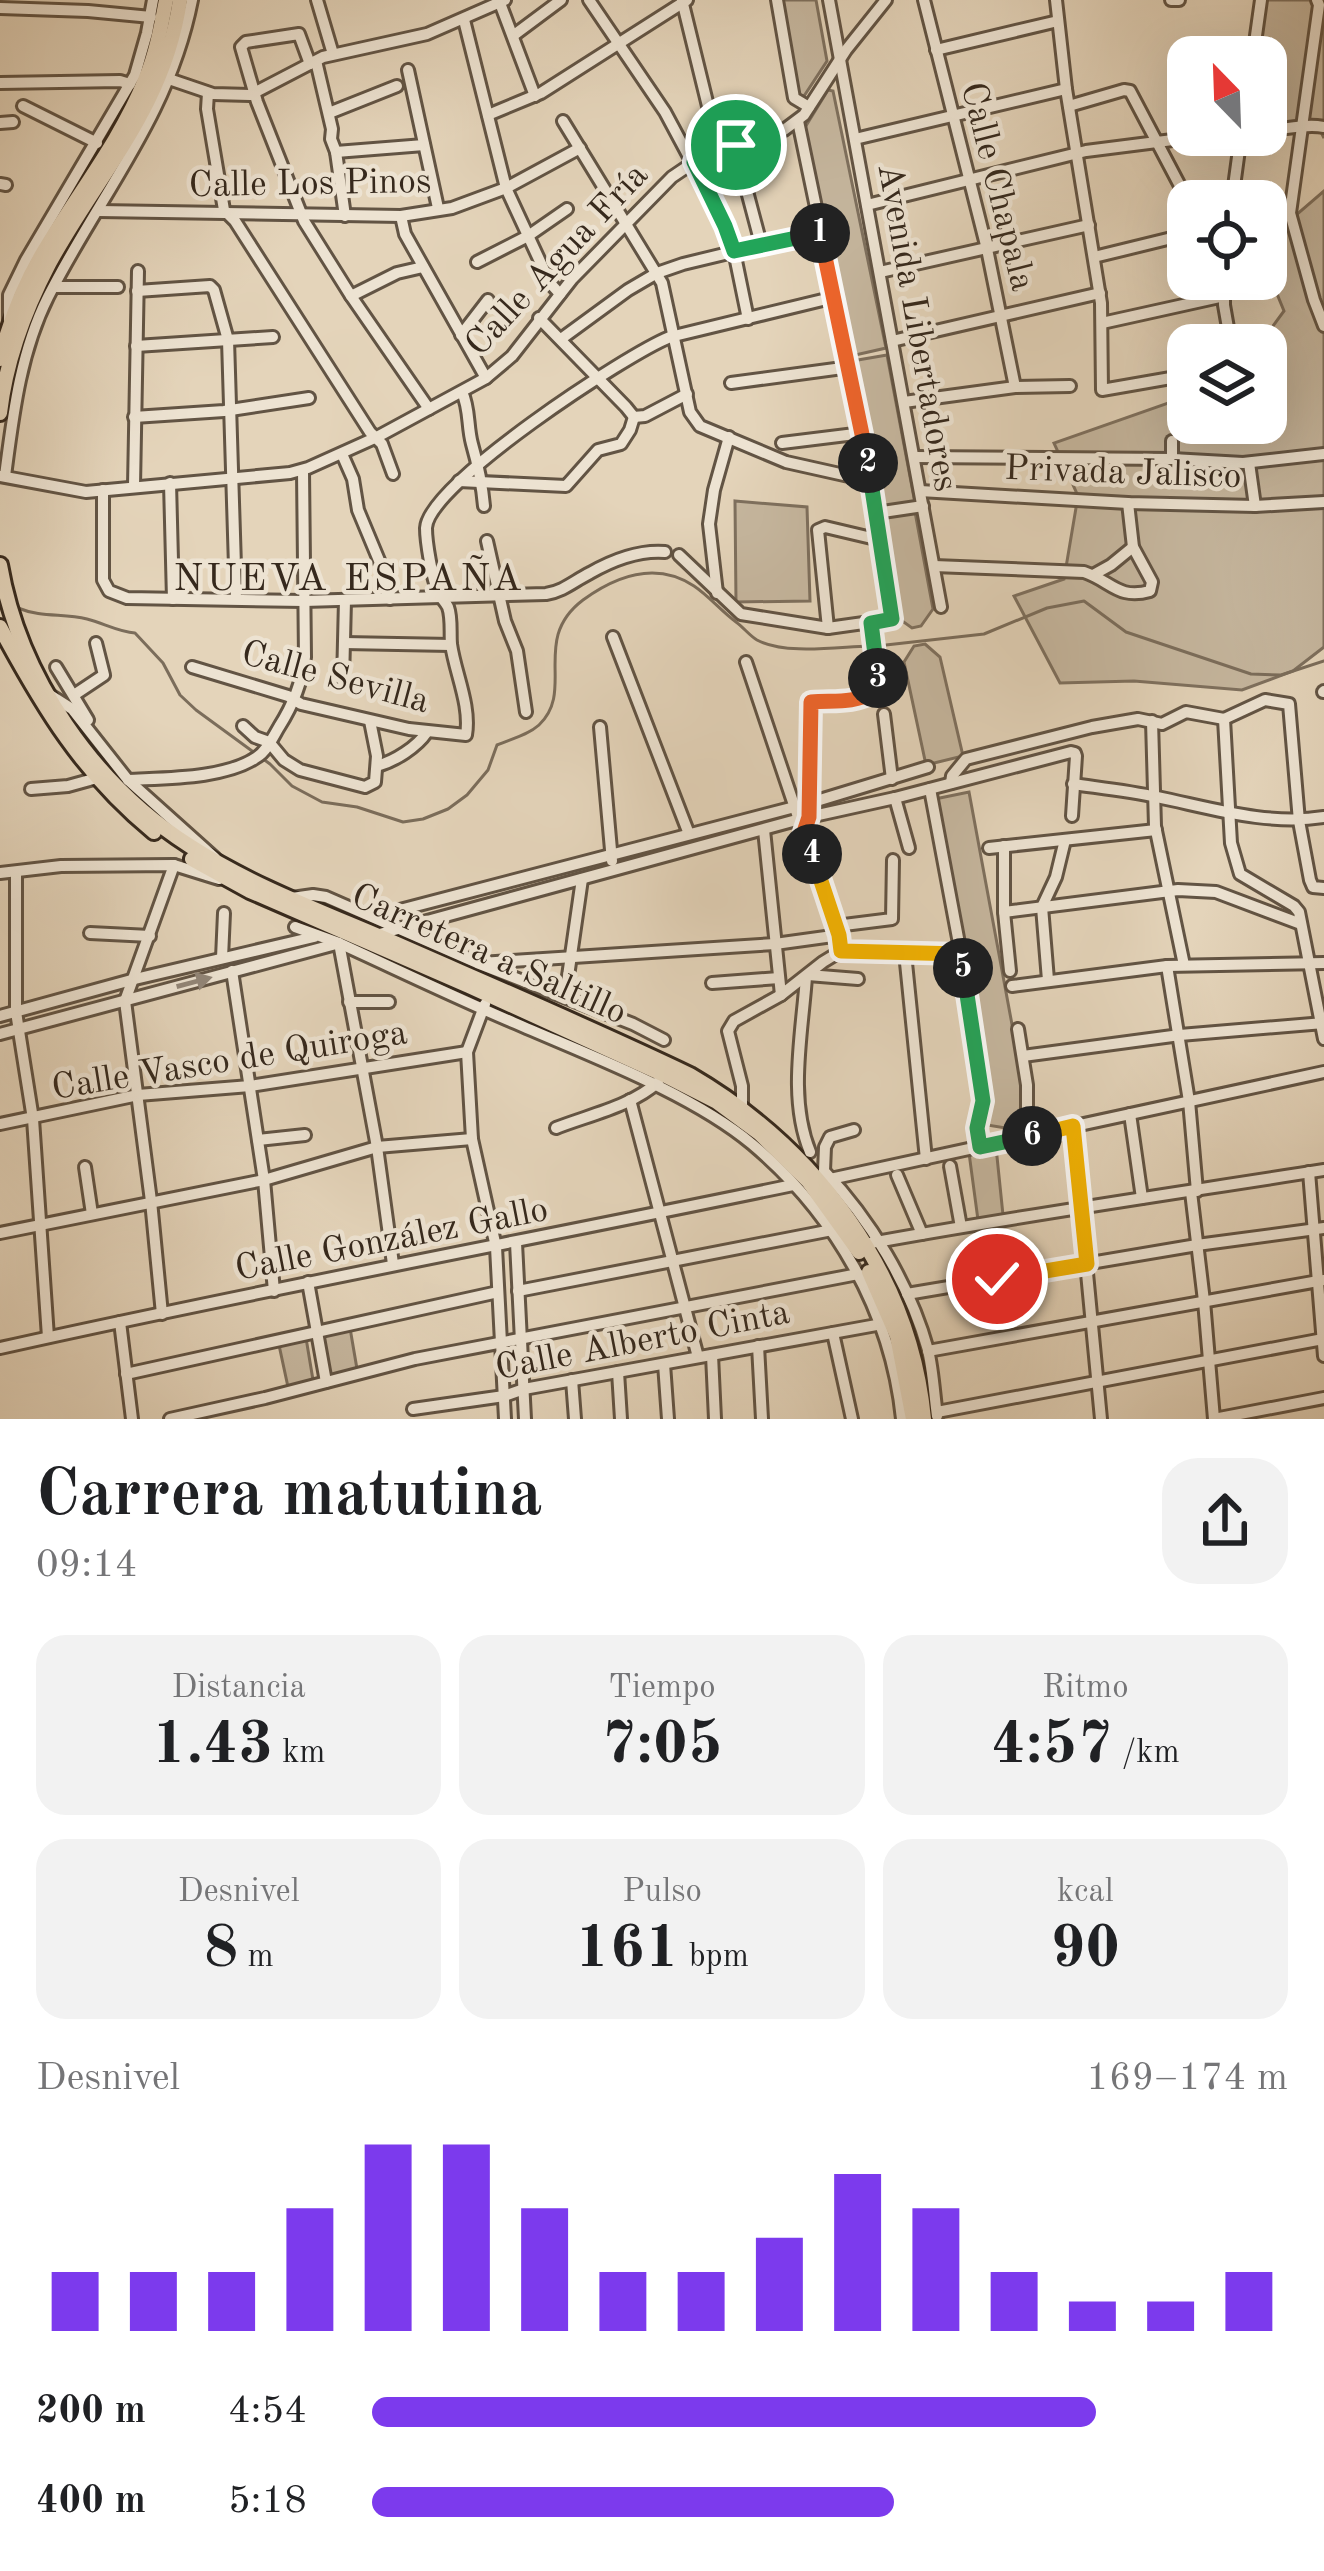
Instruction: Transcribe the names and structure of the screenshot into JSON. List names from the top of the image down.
{
  "streets": {
    "main road": ["Carretera a Saltillo"],
    "street": [
      "Calle Los Pinos",
      "Calle Chapala",
      "Calle Agua Fría",
      "Avenida Libertadores",
      "Privada Jalisco",
      "Calle Sevilla",
      "Calle Vasco de Quiroga",
      "Calle González Gallo",
      "Calle Alberto Cinta"
    ]
  },
  "crossings": [
    ["Calle Agua Fría", "Avenida Libertadores"],
    ["Avenida Libertadores", "Privada Jalisco"],
    ["Carretera a Saltillo", "Calle González Gallo"],
    ["Carretera a Saltillo", "Calle Alberto Cinta"]
  ],
  "districts": ["NUEVA ESPAÑA"],
  "north": "top left",
  "page": {
    "pins": [
      "1",
      "2",
      "3",
      "4",
      "5",
      "6"
    ],
    "heading": ["Carrera matutina", "09:14"],
    "stats": [
      ["Distancia", "1.43 km"],
      ["Tiempo", "7:05"],
      ["Ritmo", "4:57 /km"],
      ["Desnivel", "8 m"],
      ["Pulso", "161 bpm"],
      ["kcal", "90"]
    ],
    "chart": ["Desnivel", "169–174 m"],
    "list": [
      {
        "name": "200 m",
        "note": "4:54"
      },
      {
        "name": "400 m",
        "note": "5:18"
      }
    ]
  }
}
